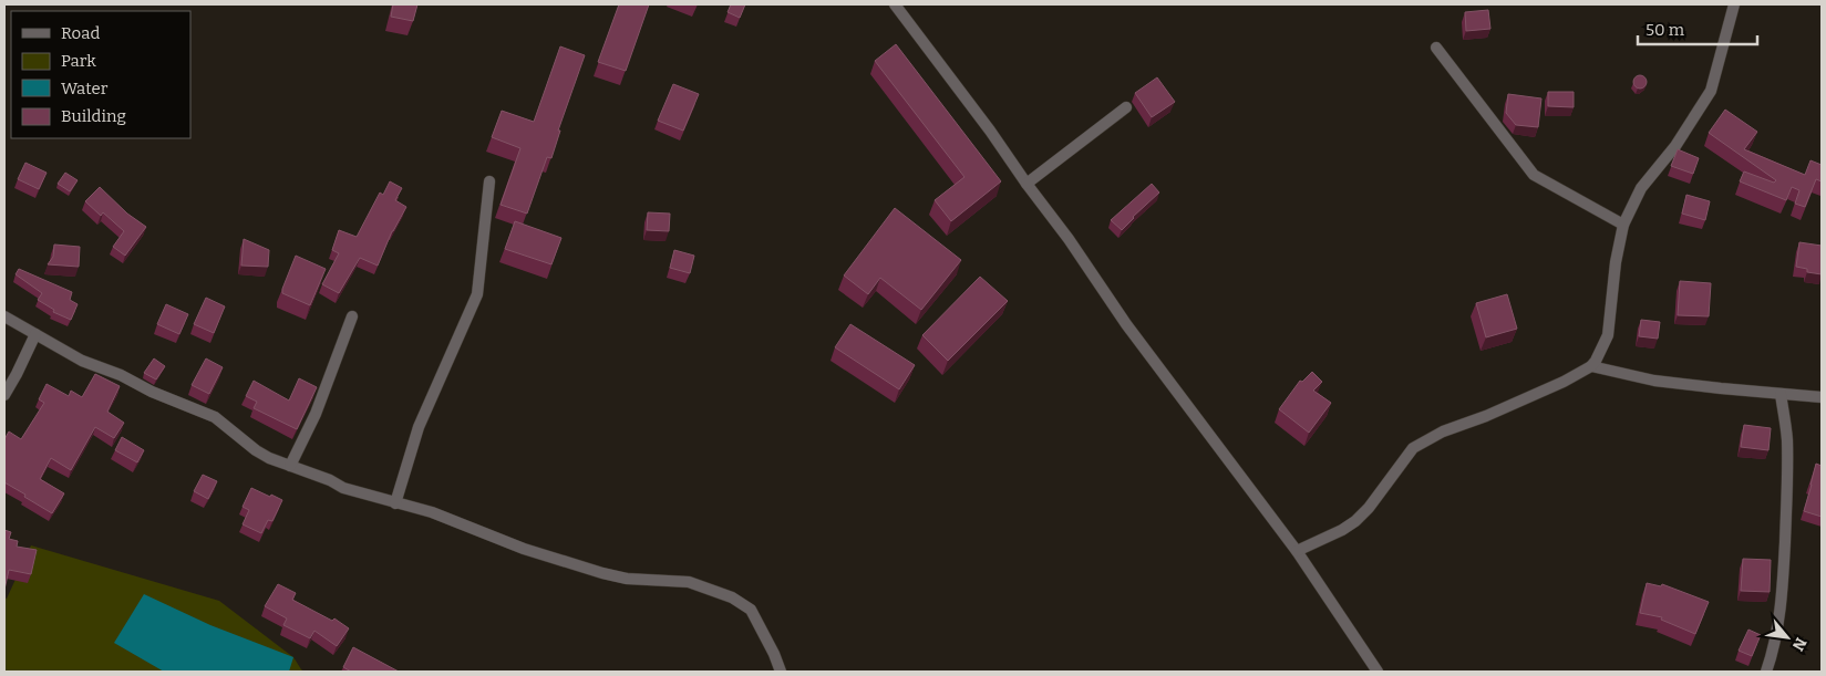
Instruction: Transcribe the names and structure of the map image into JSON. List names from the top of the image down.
{
  "legend": [
    "Road",
    "Park",
    "Water",
    "Building"
  ],
  "scale_bar": "50 m",
  "north": "bottom right"
}
